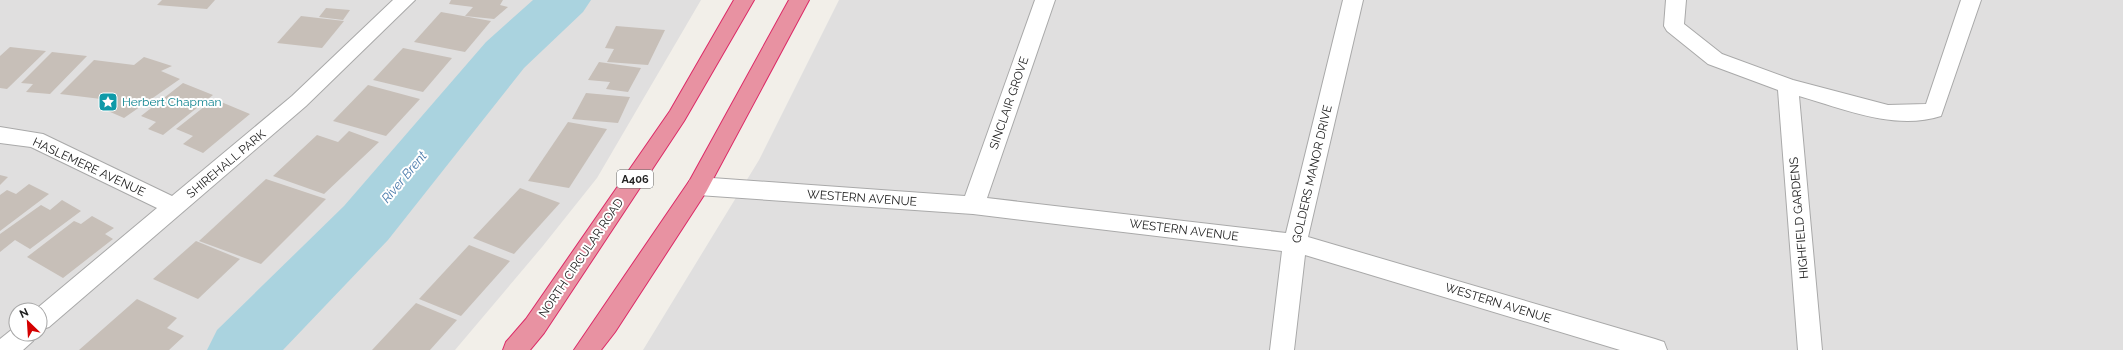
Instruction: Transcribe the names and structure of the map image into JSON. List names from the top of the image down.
{
  "streets": {
    "highway": ["A406", "NORTH CIRCULAR ROAD"],
    "street": [
      "SINCLAIR GROVE",
      "SHIREHALL PARK",
      "HASLEMERE AVENUE",
      "GOLDERS MANOR DRIVE",
      "WESTERN AVENUE",
      "HIGHFIELD GARDENS"
    ]
  },
  "crossings": [
    ["SINCLAIR GROVE", "WESTERN AVENUE"],
    ["SHIREHALL PARK", "HASLEMERE AVENUE"],
    ["GOLDERS MANOR DRIVE", "WESTERN AVENUE"]
  ],
  "water": ["River Brent"],
  "places": {
    "place": ["Herbert Chapman"]
  },
  "north": "top left"
}
